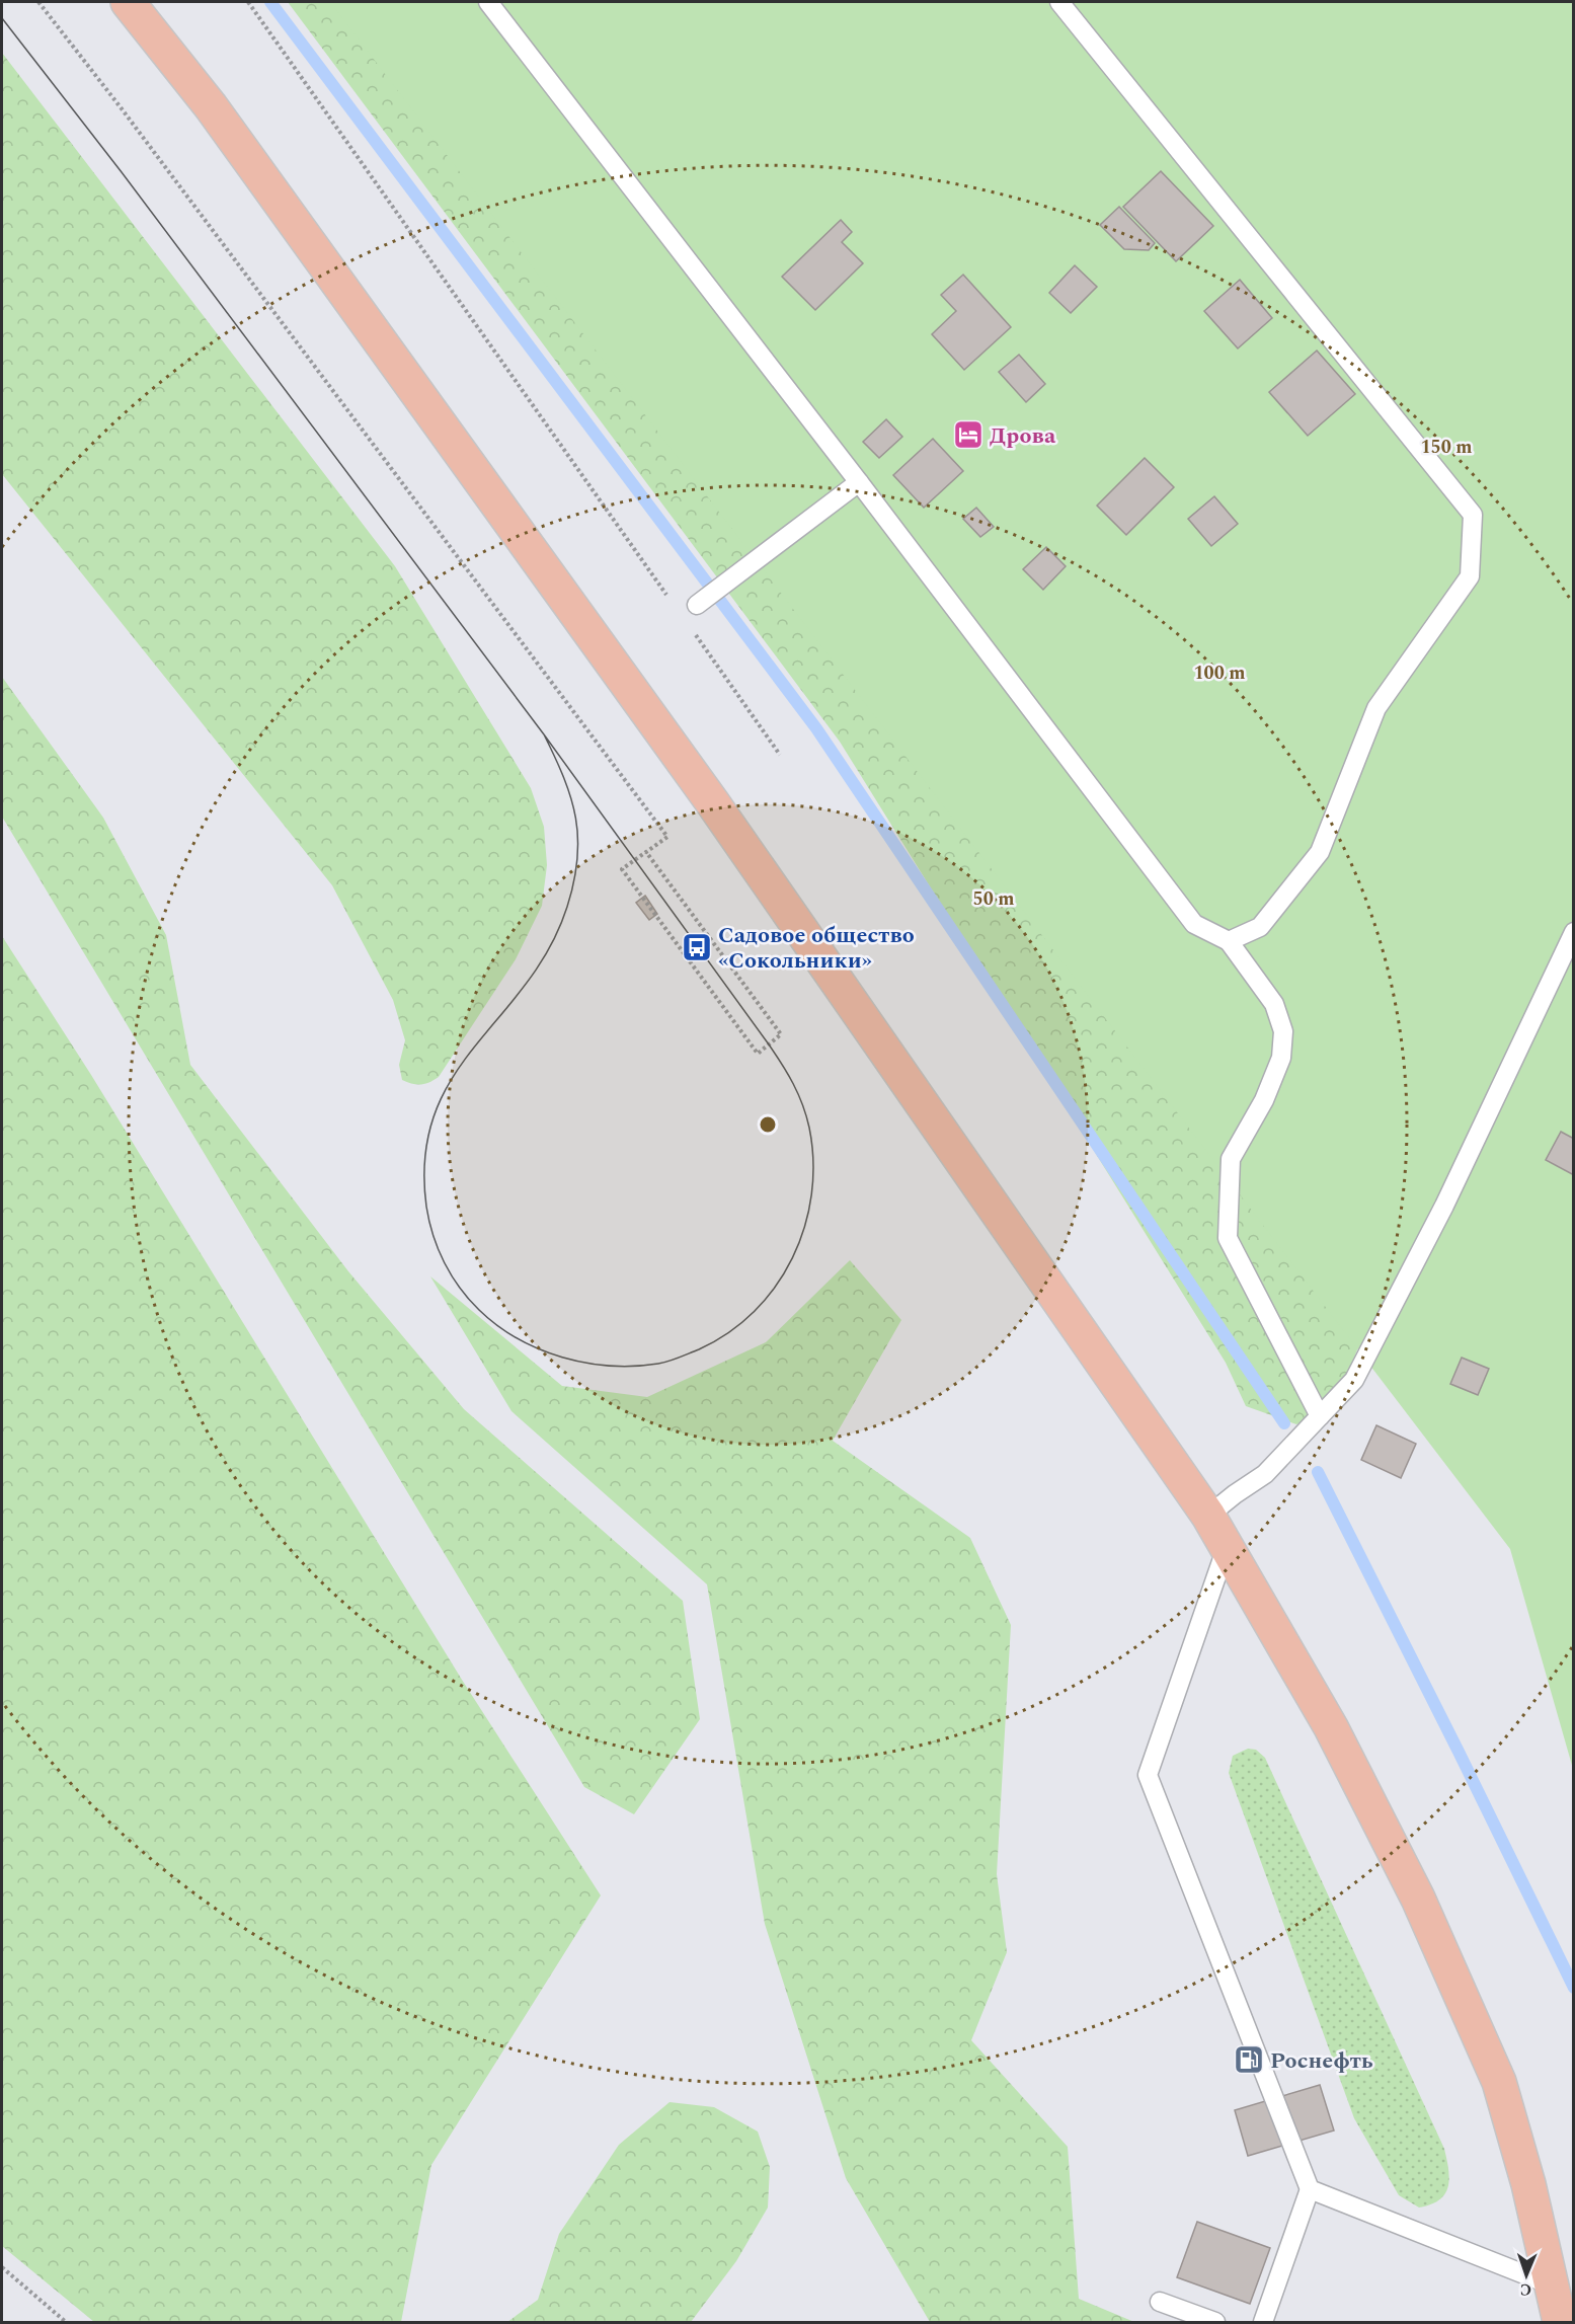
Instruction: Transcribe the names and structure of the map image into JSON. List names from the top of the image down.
{
  "places": {
    "hotel": ["Дрова"],
    "bus stop": ["Садовое общество «Сокольники»"],
    "fuel station": ["Роснефть"]
  },
  "north": "bottom",
  "rings": ["150 m", "100 m", "50 m"]
}
